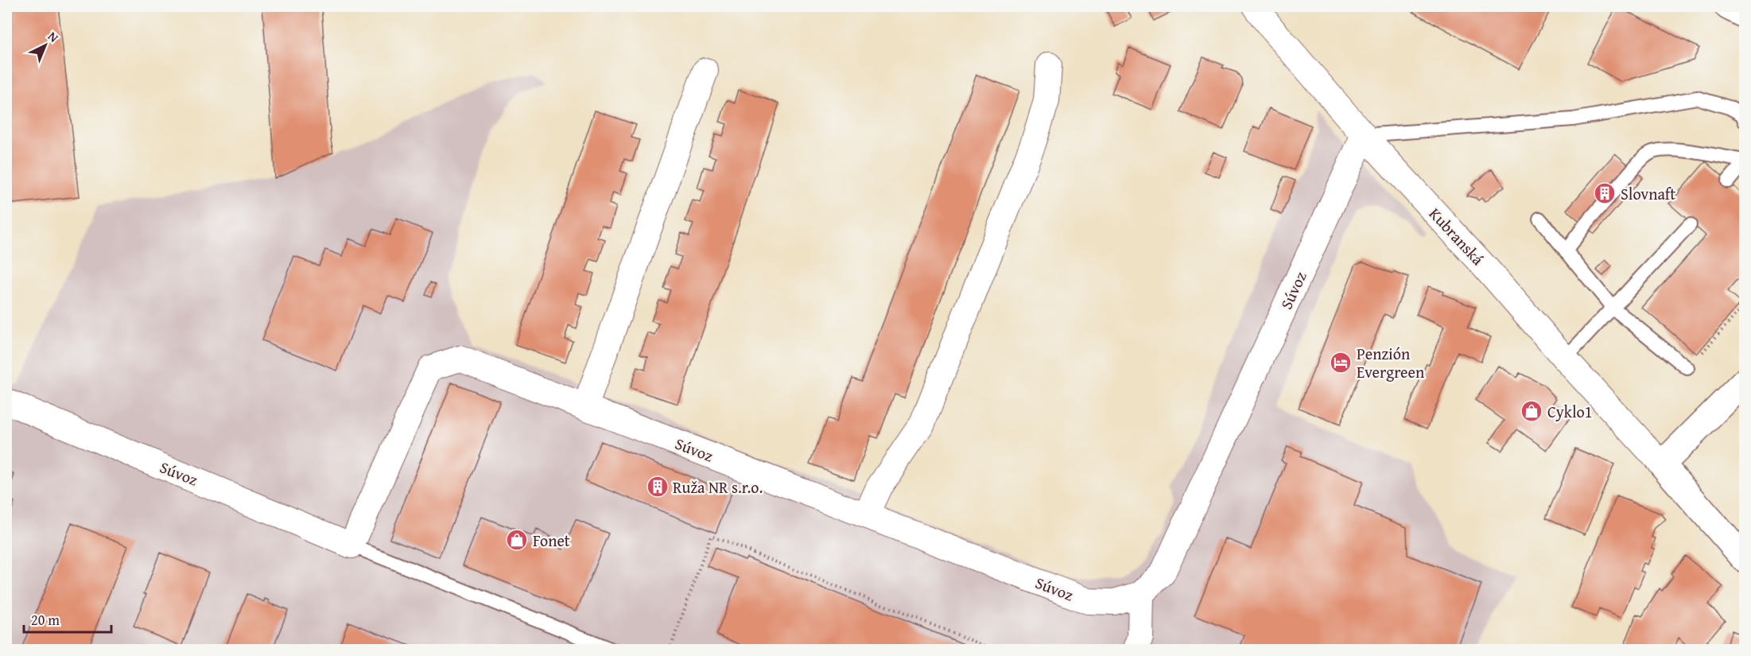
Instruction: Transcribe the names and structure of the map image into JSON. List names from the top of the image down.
{
  "streets": {
    "street": ["Kubranská", "Súvoz"]
  },
  "crossings": [
    ["Kubranská", "Súvoz"]
  ],
  "places": {
    "building": ["Slovnaft", "Ruža NR s.r.o."],
    "hotel": ["Penzión Evergreen"],
    "shop": ["Cyklo1", "Fonet"]
  },
  "scale_bar": "20 m",
  "north": "top right"
}
